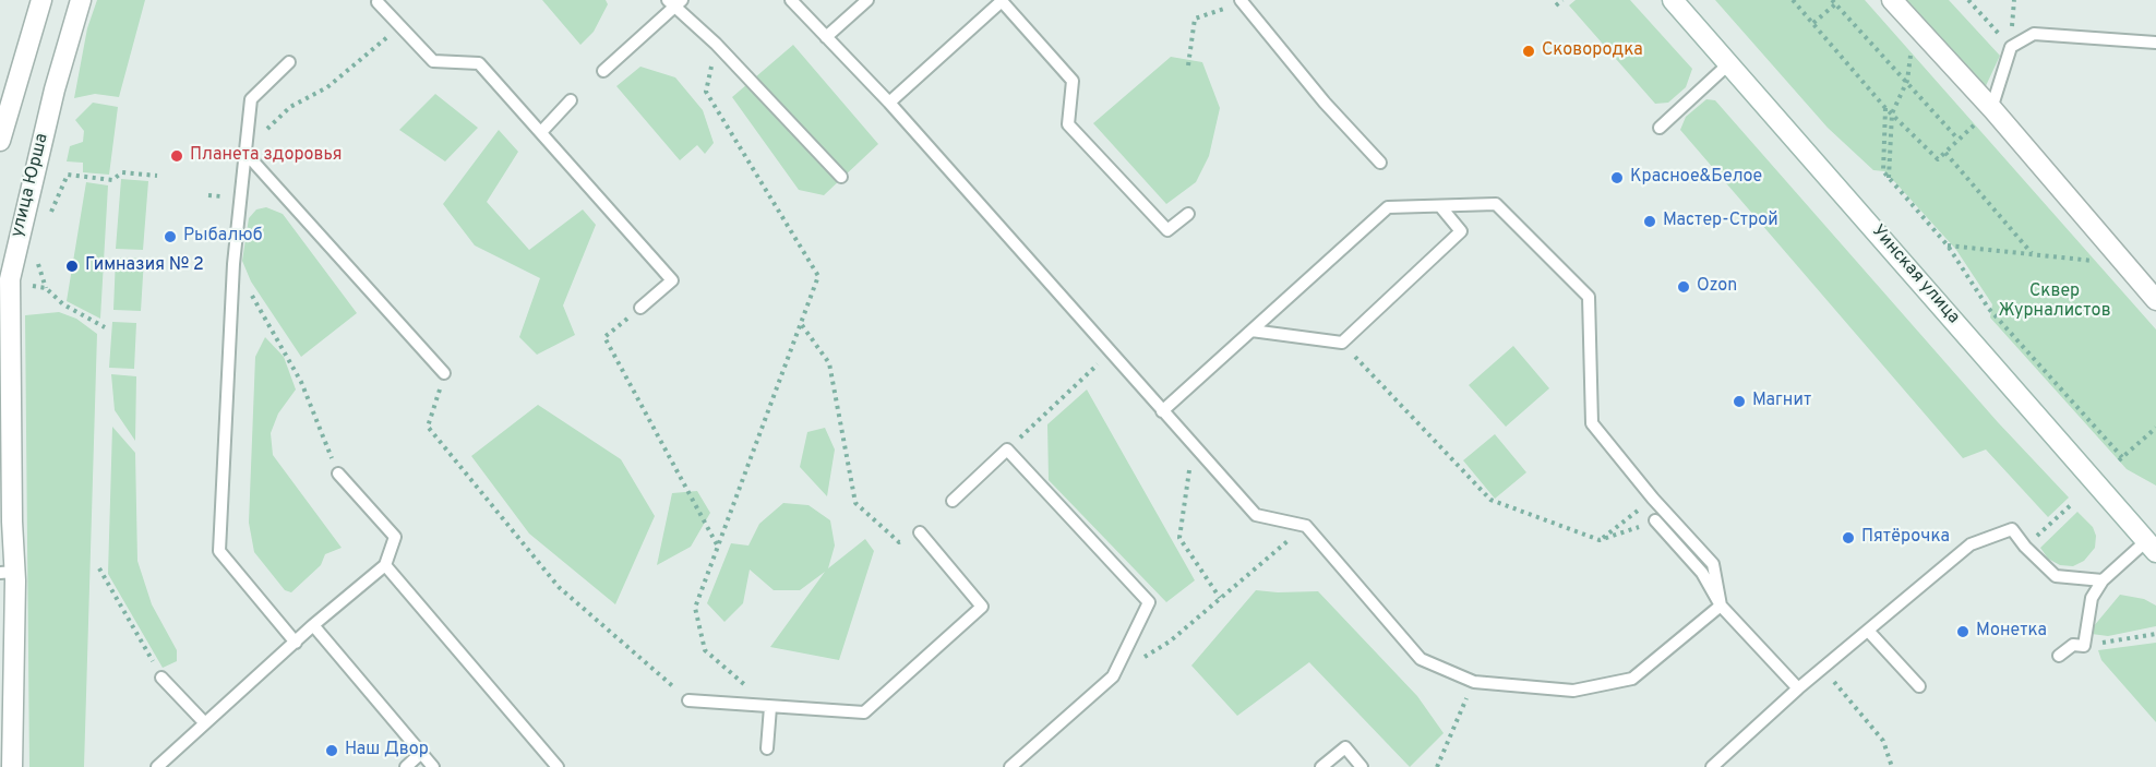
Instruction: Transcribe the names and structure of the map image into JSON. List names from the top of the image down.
{
  "streets": {
    "street": ["улица Юрша", "Уинская улица"]
  },
  "parks": ["Сквер Журналистов"],
  "places": [
    "Сковородка",
    "Планета здоровья",
    "Красное&Белое",
    "Мастер-Строй",
    "Рыбалюб",
    "Гимназия № 2",
    "Ozon",
    "Магнит",
    "Пятёрочка",
    "Монетка",
    "Наш Двор"
  ]
}
